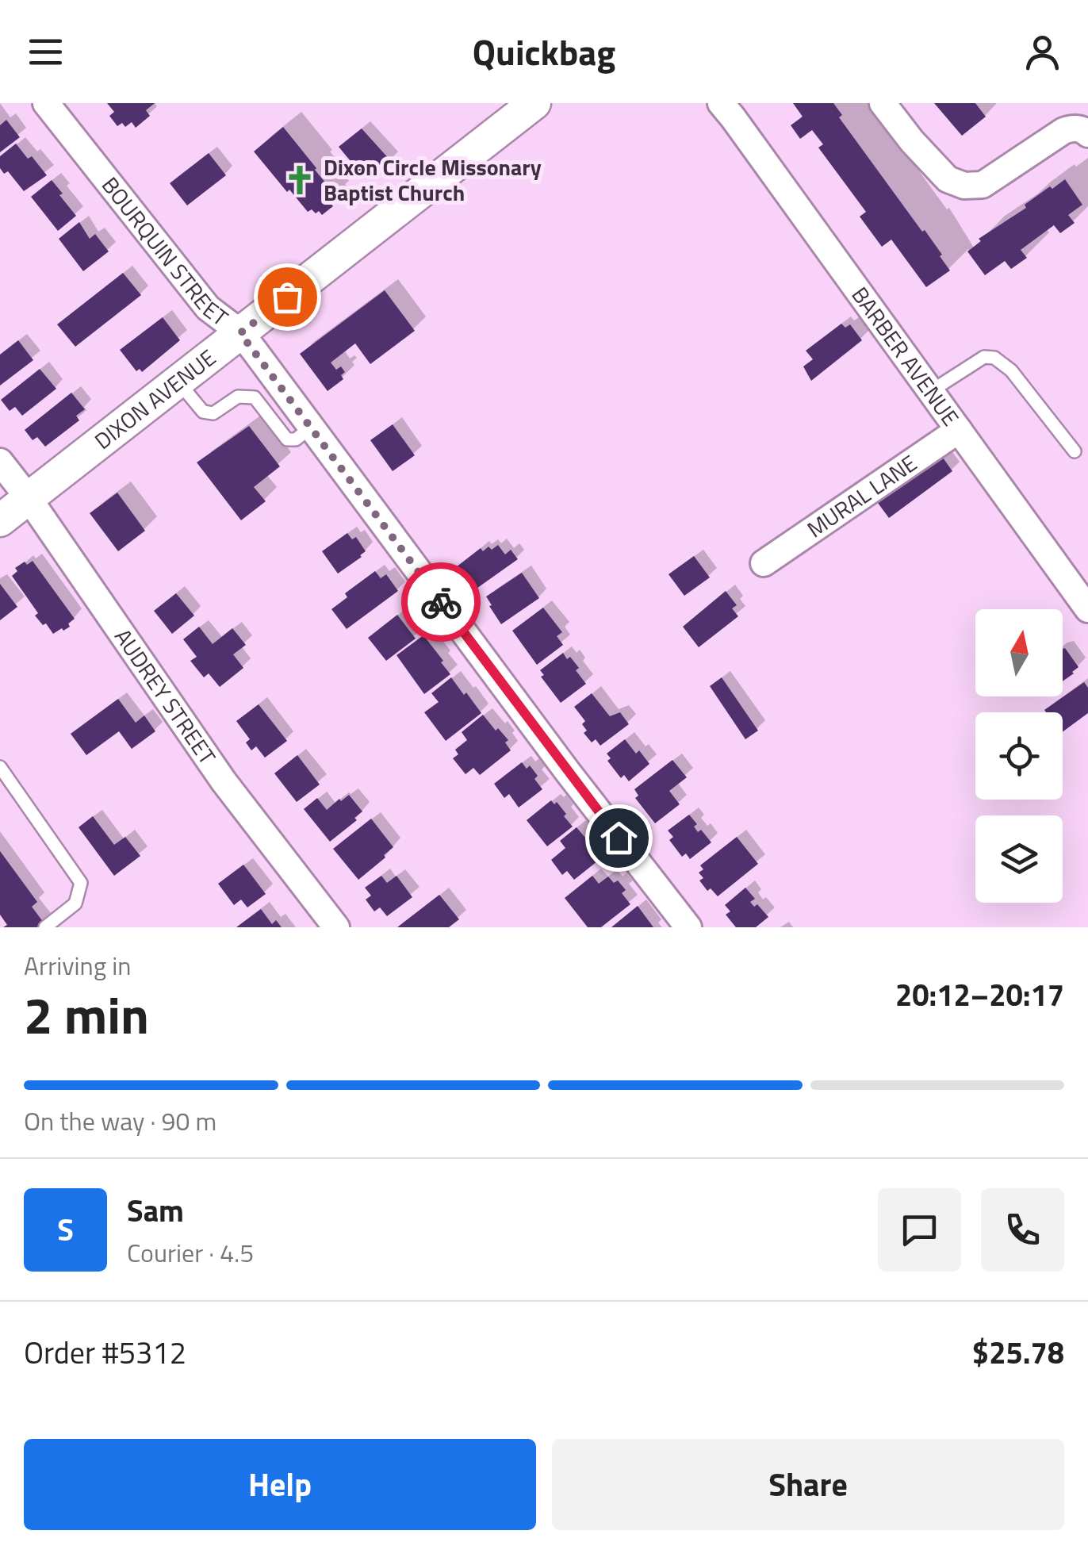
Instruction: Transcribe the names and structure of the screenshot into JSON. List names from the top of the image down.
{
  "streets": {
    "street": [
      "BOURQUIN STREET",
      "BARBER AVENUE",
      "DIXON AVENUE",
      "MURAL LANE",
      "AUDREY STREET"
    ]
  },
  "crossings": [
    ["BOURQUIN STREET", "DIXON AVENUE"],
    ["BARBER AVENUE", "MURAL LANE"],
    ["DIXON AVENUE", "AUDREY STREET"]
  ],
  "places": {
    "church": ["Dixon Circle Missonary Baptist Church"]
  },
  "north": "top",
  "page": {
    "header": "Quickbag",
    "heading": ["2 min", "Arriving in", "20:12–20:17"],
    "panel": [
      "Sam",
      "Courier · 4.5",
      "Order #5312",
      "$25.78"
    ],
    "bar": "On the way · 90 m",
    "round": "S",
    "buttons": ["Help", "Share"]
  }
}
